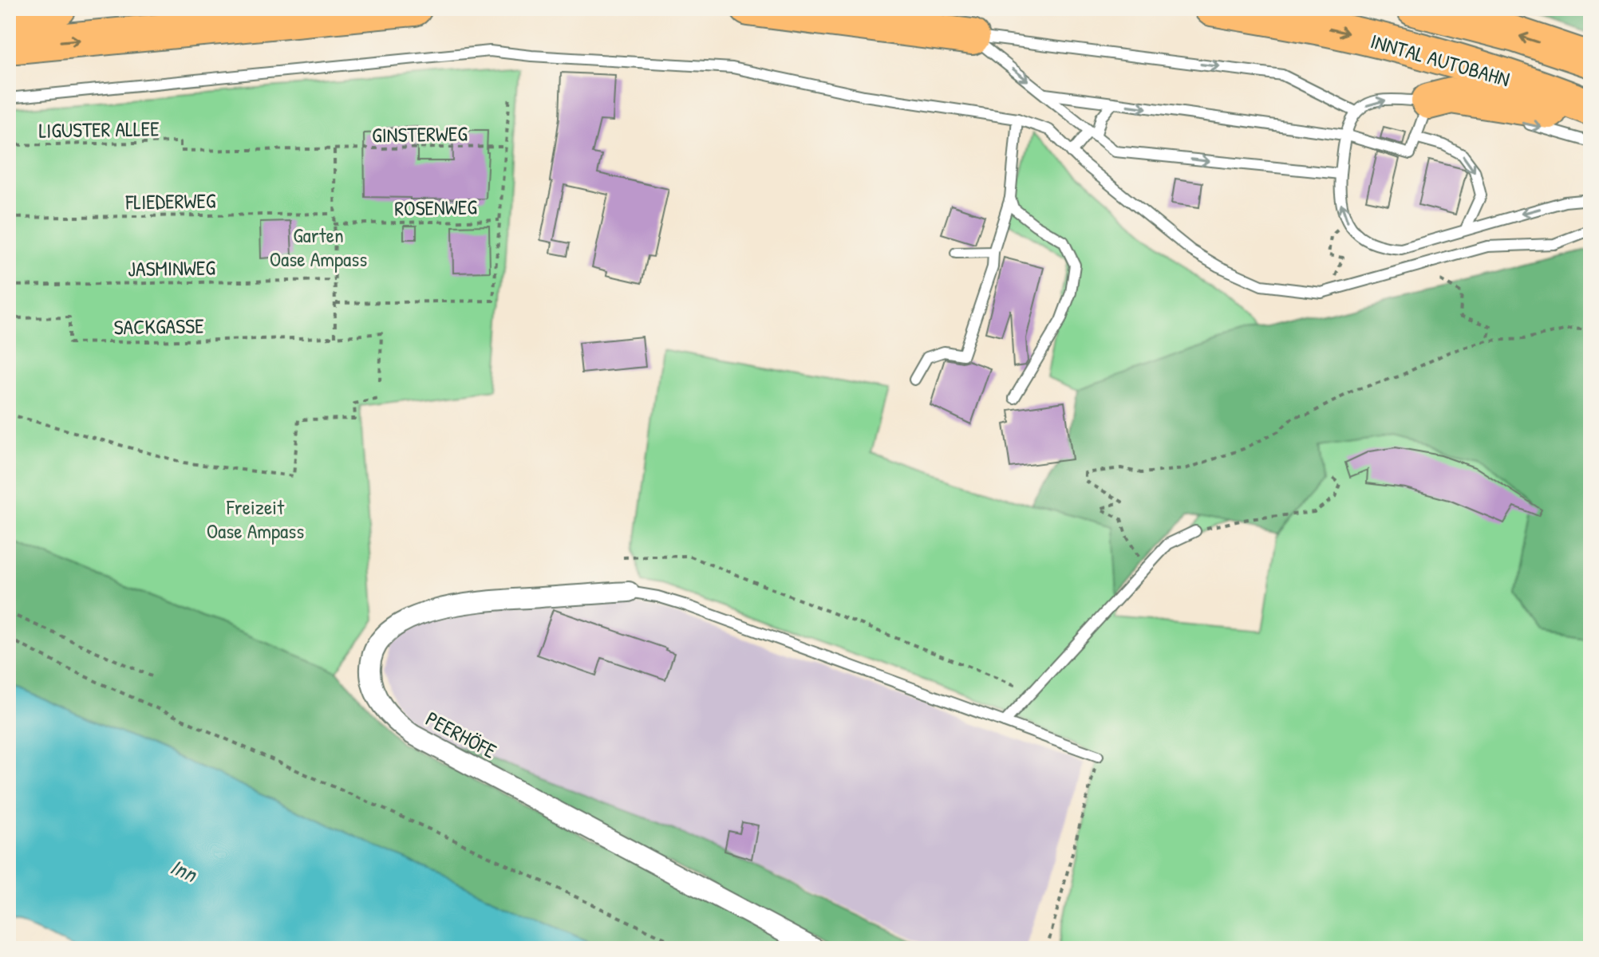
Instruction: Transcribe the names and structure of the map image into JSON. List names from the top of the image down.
{
  "streets": {
    "highway": ["INNTAL AUTOBAHN"],
    "street": ["PEERHÖFE"],
    "path": [
      "LIGUSTER ALLEE",
      "GINSTERWEG",
      "FLIEDERWEG",
      "ROSENWEG",
      "JASMINWEG",
      "SACKGASSE"
    ]
  },
  "crossings": [
    ["LIGUSTER ALLEE", "GINSTERWEG"]
  ],
  "water": ["Inn"],
  "parks": ["Garten Oase Ampass", "Freizeit Oase Ampass"]
}
